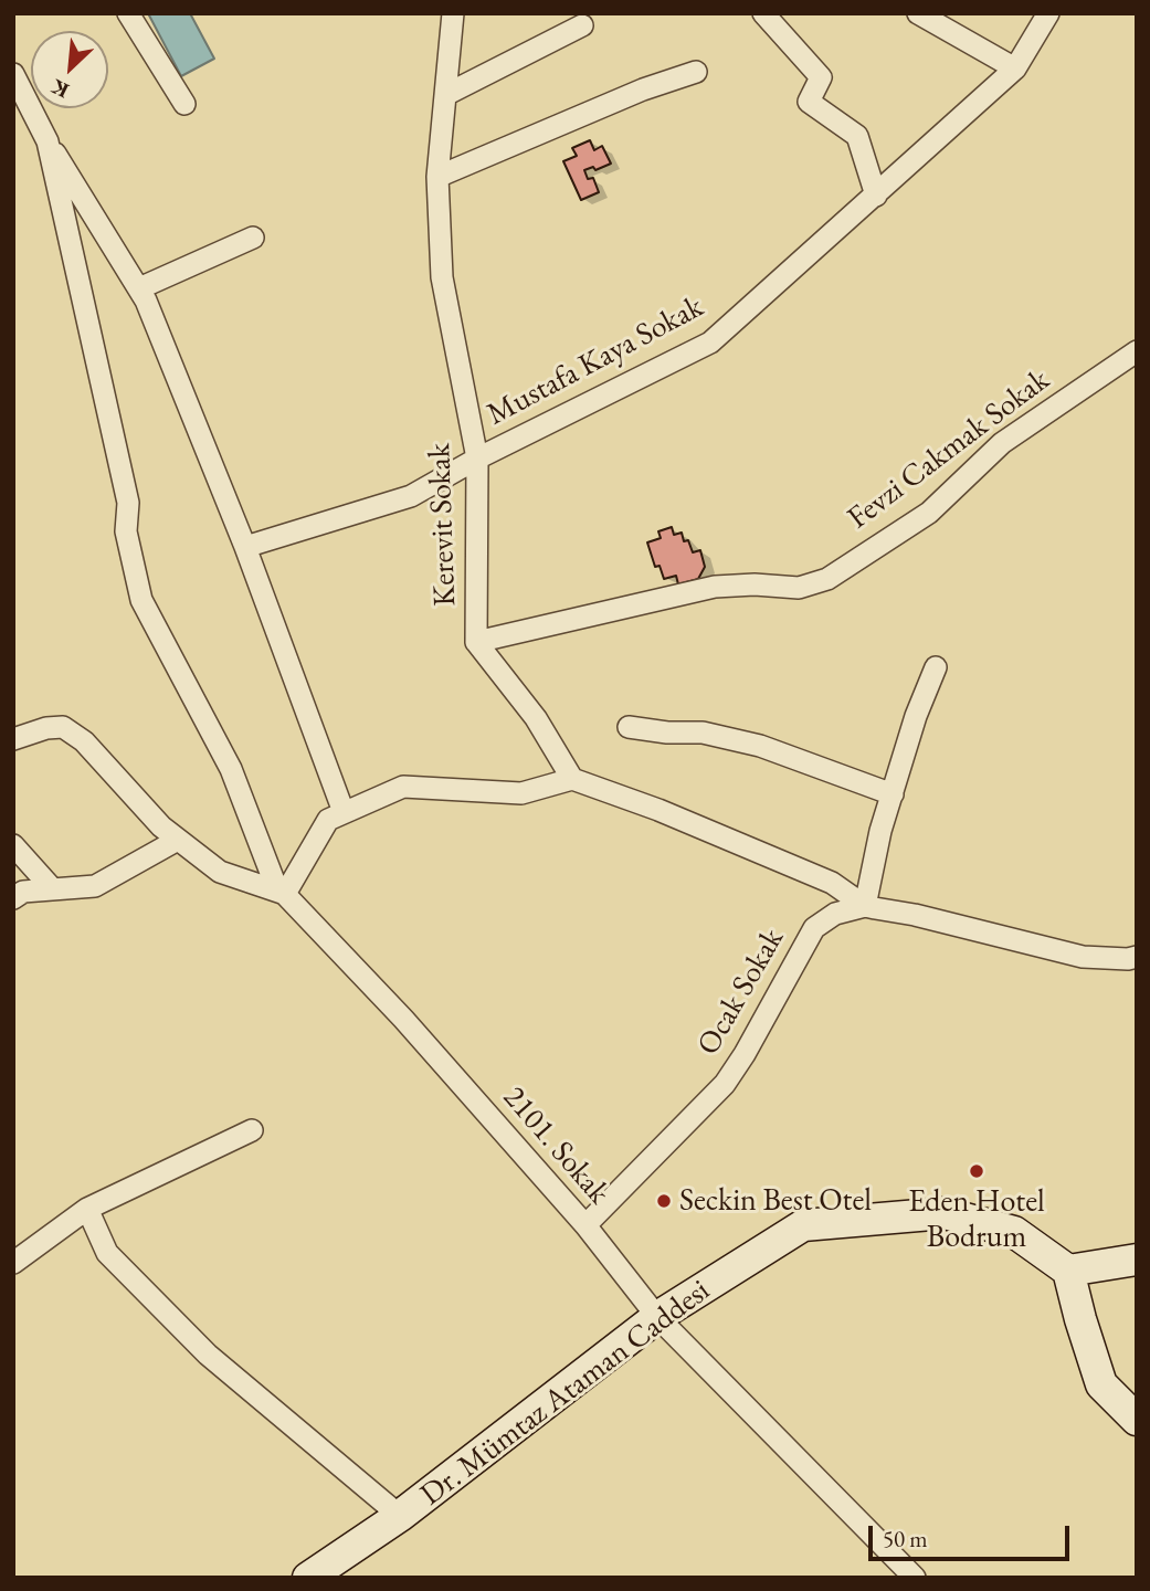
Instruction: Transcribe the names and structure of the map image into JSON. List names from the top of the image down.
{
  "streets": {
    "street": [
      "Mustafa Kaya Sokak",
      "Fevzi Cakmak Sokak",
      "Kerevit Sokak",
      "Ocak Sokak",
      "2101. Sokak",
      "Dr. Mümtaz Ataman Caddesi"
    ]
  },
  "crossings": [
    ["Mustafa Kaya Sokak", "Kerevit Sokak"],
    ["Fevzi Cakmak Sokak", "Kerevit Sokak"],
    ["Ocak Sokak", "2101. Sokak"],
    ["2101. Sokak", "Dr. Mümtaz Ataman Caddesi"]
  ],
  "places": ["Eden Hotel Bodrum", "Seckin Best Otel"],
  "scale_bar": "50 m",
  "north": "bottom left"
}
